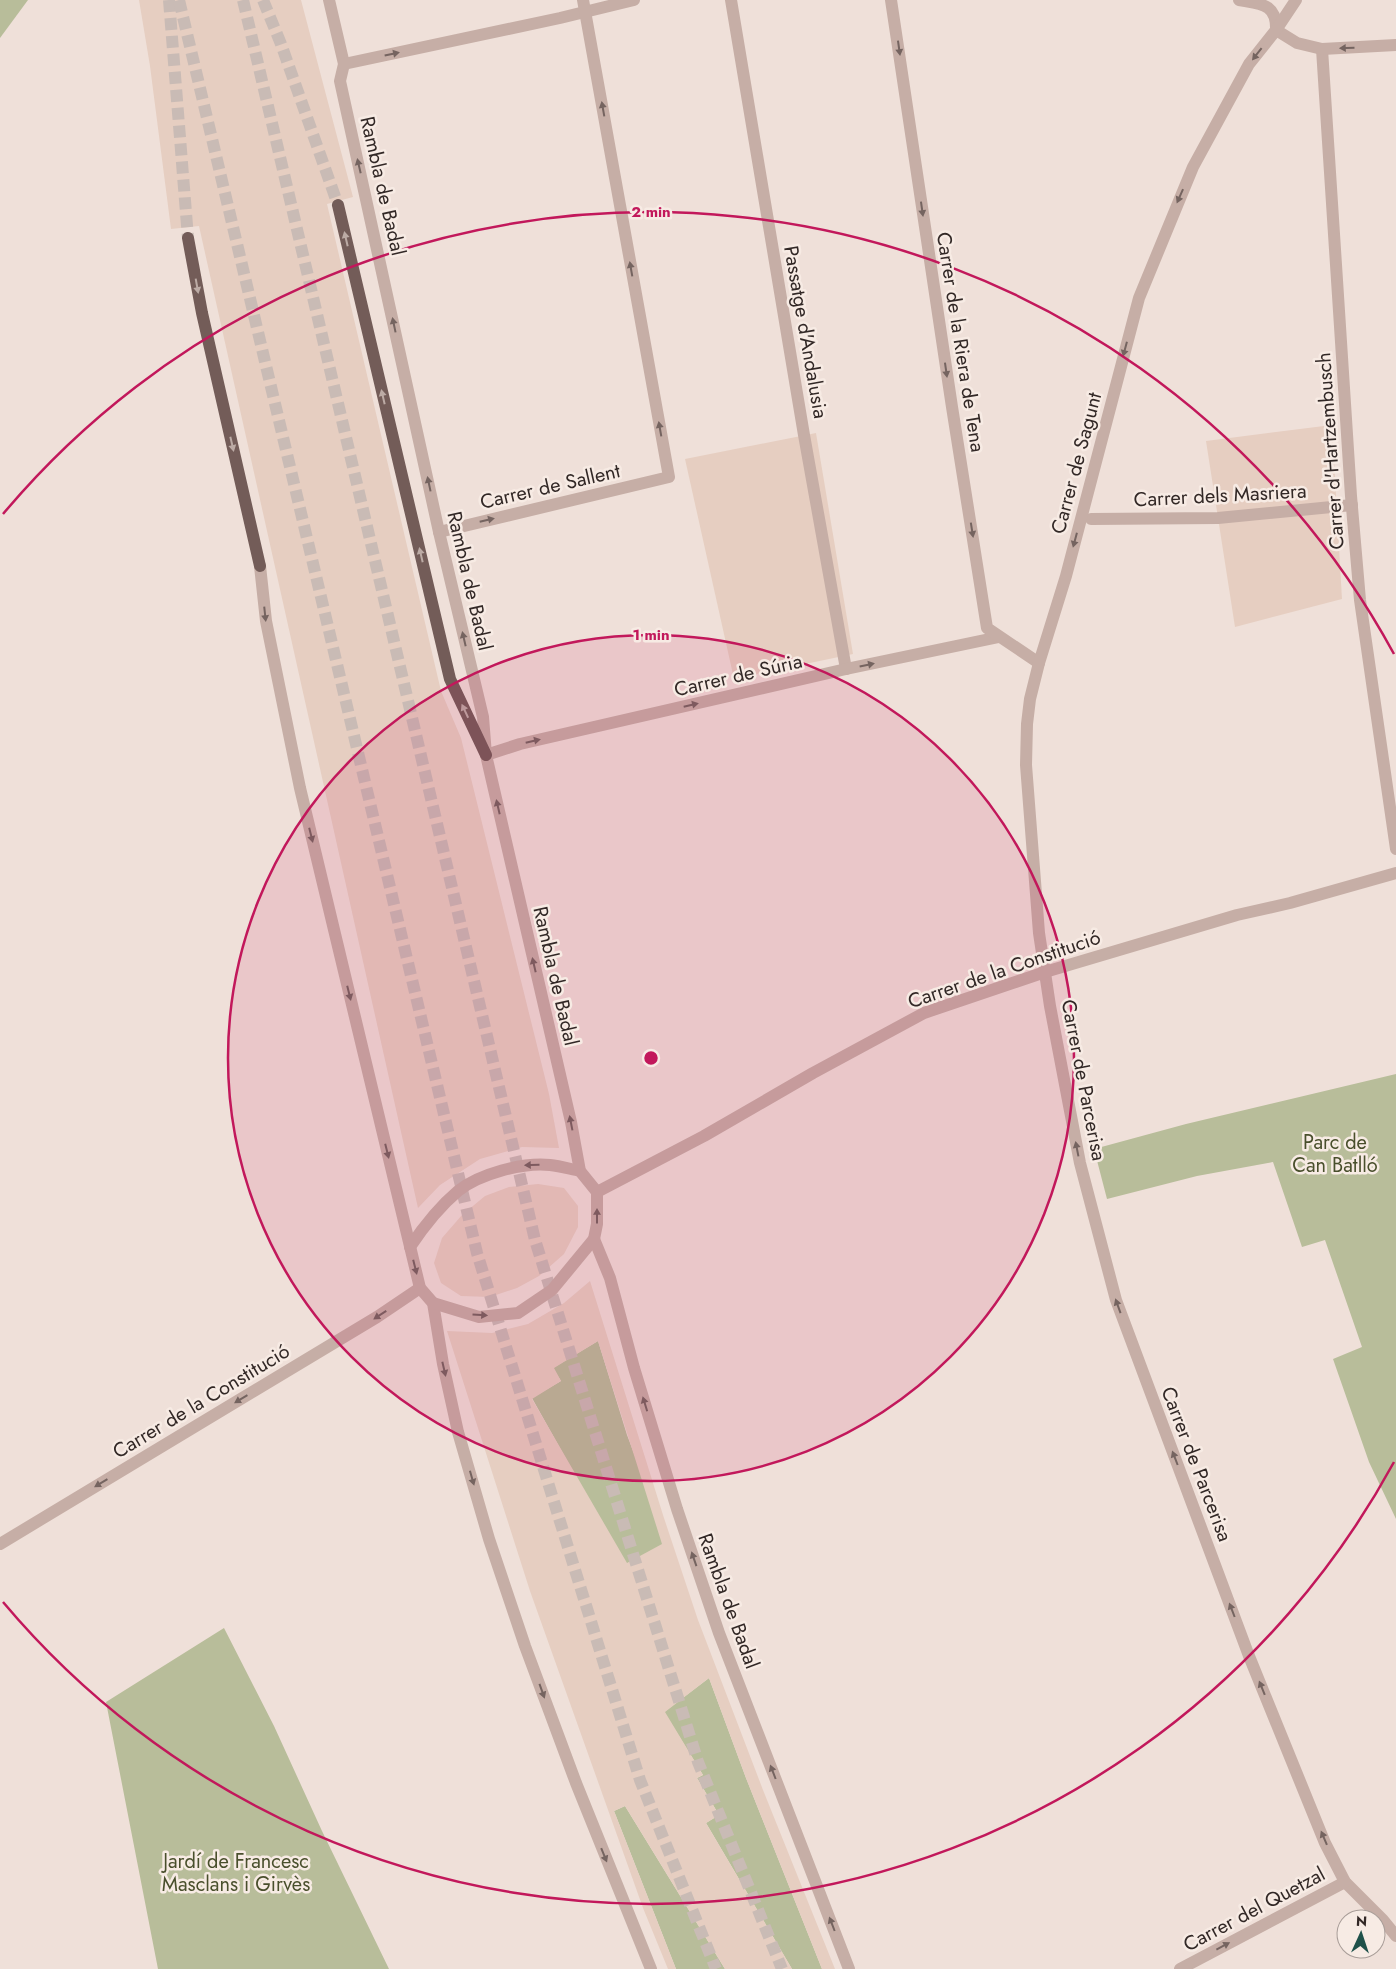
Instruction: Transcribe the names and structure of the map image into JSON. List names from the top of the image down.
{
  "streets": {
    "street": [
      "Rambla de Badal",
      "Passatge d'Andalusia",
      "Carrer de la Riera de Tena",
      "Carrer d'Hartzembusch",
      "Carrer de Sagunt",
      "Carrer de Sallent",
      "Carrer dels Masriera",
      "Carrer de Súria",
      "Carrer de la Constitució",
      "Carrer de Parcerisa",
      "Carrer del Quetzal"
    ]
  },
  "crossings": [
    ["Rambla de Badal", "Carrer de Sallent"],
    ["Rambla de Badal", "Carrer de Súria"],
    ["Rambla de Badal", "Carrer de la Constitució"],
    ["Passatge d'Andalusia", "Carrer de Súria"],
    ["Carrer de la Riera de Tena", "Carrer de Sagunt"],
    ["Carrer de la Riera de Tena", "Carrer de Súria"],
    ["Carrer d'Hartzembusch", "Carrer dels Masriera"],
    ["Carrer de Sagunt", "Carrer de la Constitució"],
    ["Carrer de Sagunt", "Carrer de Parcerisa"],
    ["Carrer de la Constitució", "Carrer de Parcerisa"],
    ["Carrer de Parcerisa", "Carrer del Quetzal"]
  ],
  "one_way": [
    "Rambla de Badal",
    "Carrer de la Riera de Tena",
    "Carrer de Sagunt",
    "Carrer de Súria",
    "Carrer de la Constitució",
    "Carrer de Parcerisa",
    "Carrer del Quetzal"
  ],
  "parks": ["Parc de Can Batlló", "Jardí de Francesc Masclans i Girvès"],
  "north": "top",
  "rings": ["2 min", "1 min"]
}
